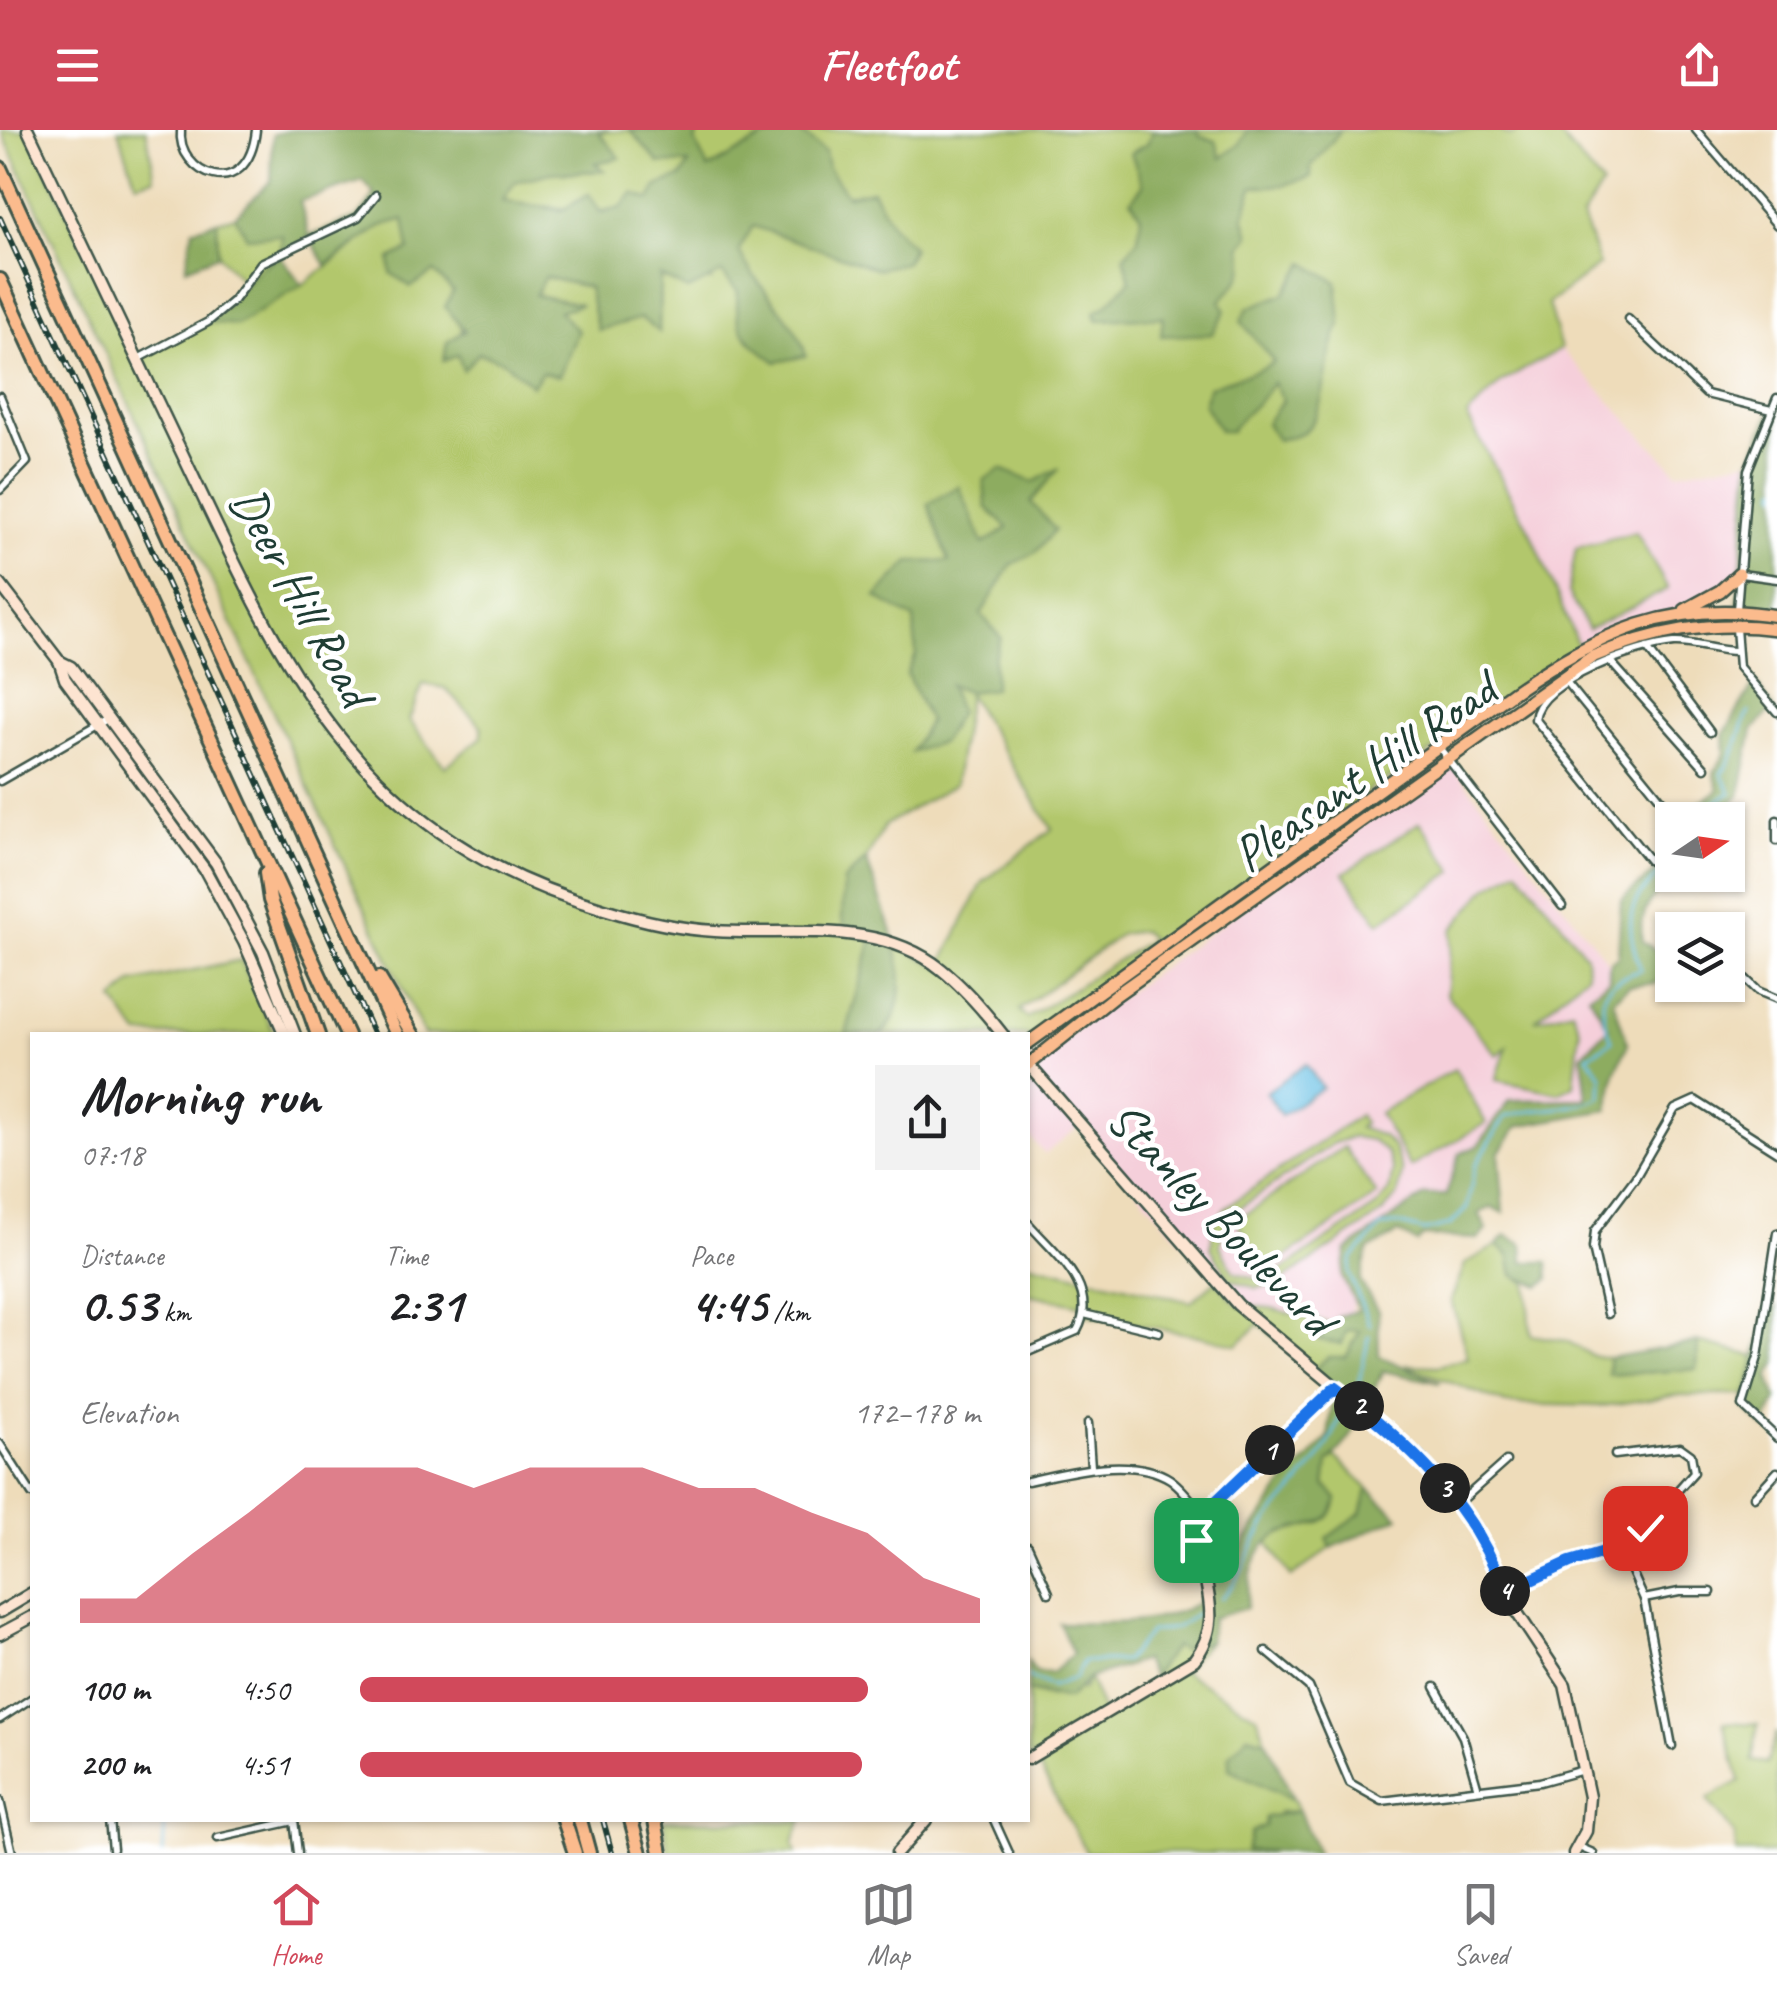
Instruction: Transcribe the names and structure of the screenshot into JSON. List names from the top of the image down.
{
  "streets": {
    "main road": ["Pleasant Hill Road"],
    "street": ["Deer Hill Road", "Stanley Boulevard"]
  },
  "north": "right",
  "page": {
    "header": "Fleetfoot",
    "heading": ["Morning run", "07:18"],
    "stats": [
      ["Distance", "0.53 km"],
      ["Time", "2:31"],
      ["Pace", "4:45 /km"]
    ],
    "chart": ["Elevation", "172–178 m"],
    "pins": [
      "2",
      "1",
      "3",
      "4"
    ],
    "list": [
      {
        "name": "100 m",
        "note": "4:50"
      },
      {
        "name": "200 m",
        "note": "4:51"
      }
    ],
    "tabs": ["Home", "Map", "Saved"]
  }
}
